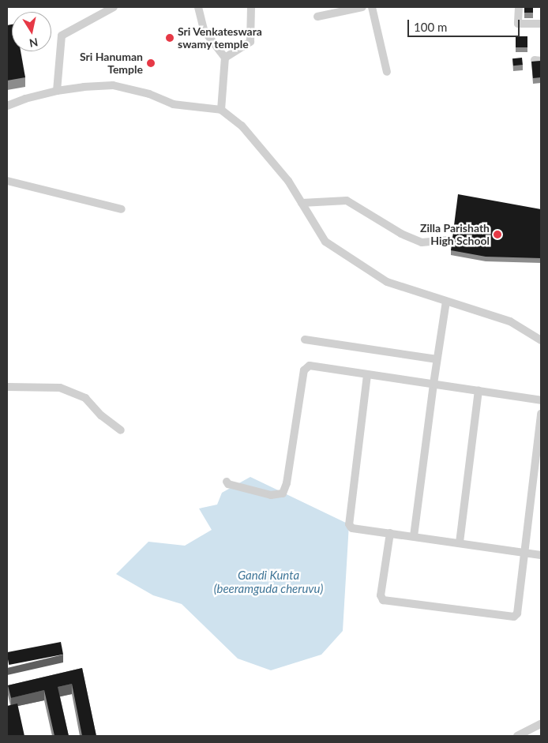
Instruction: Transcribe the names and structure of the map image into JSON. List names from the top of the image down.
{
  "water": ["Gandi Kunta (beeramguda cheruvu)"],
  "places": ["Sri Venkateswara swamy temple", "Sri Hanuman Temple", "Zilla Parishath High School"],
  "scale_bar": "100 m",
  "north": "bottom"
}
